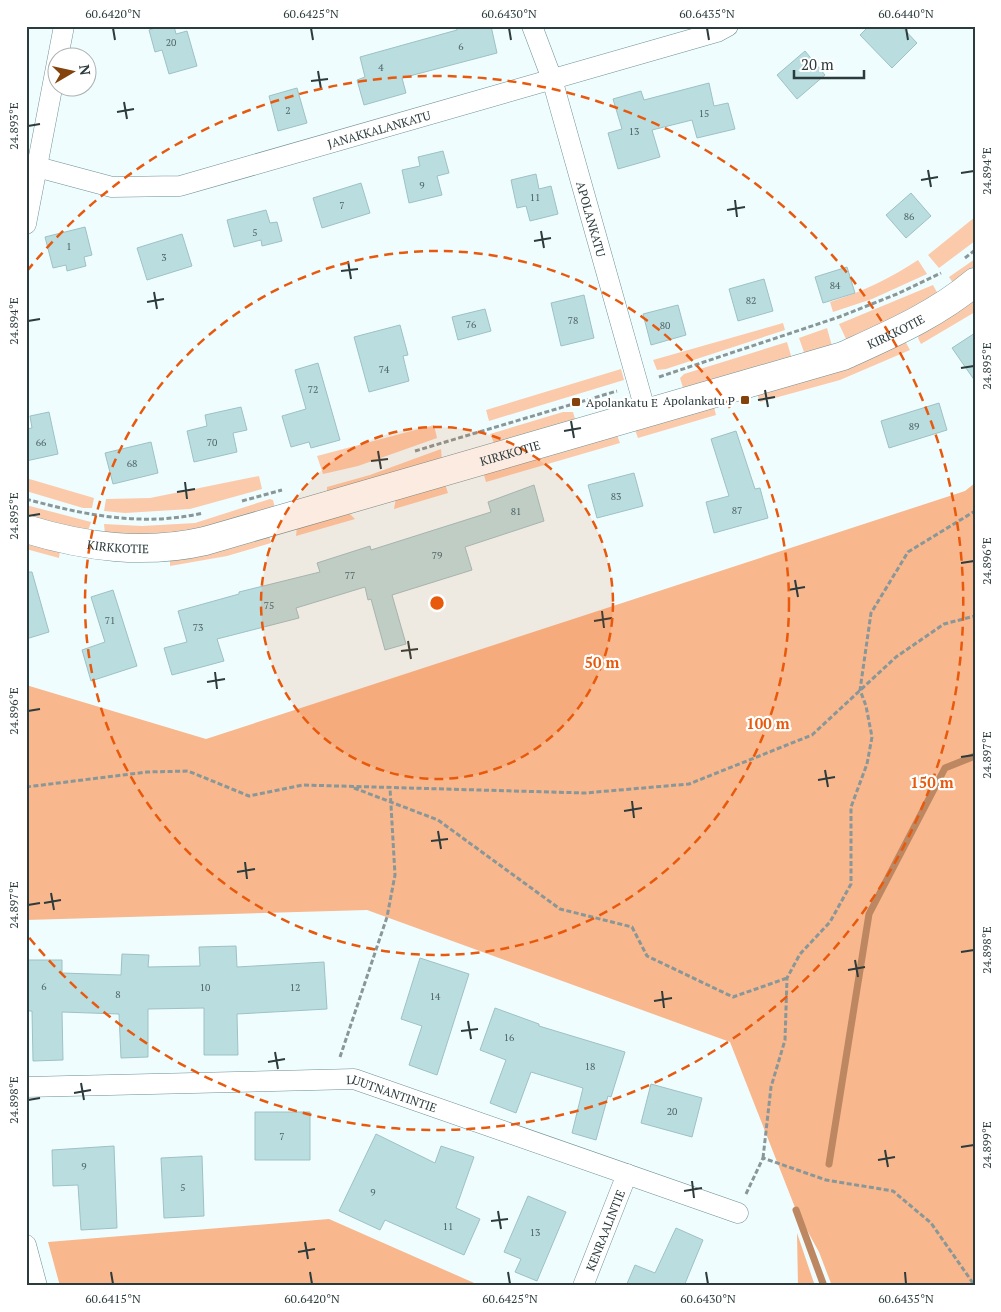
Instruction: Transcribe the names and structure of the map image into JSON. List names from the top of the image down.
{
  "streets": {
    "street": [
      "JANAKKALANKATU",
      "APOLANKATU",
      "KIRKKOTIE",
      "LUUTNANTINTIE",
      "KENRAALINTIE"
    ]
  },
  "crossings": [
    ["JANAKKALANKATU", "APOLANKATU"],
    ["APOLANKATU", "KIRKKOTIE"],
    ["LUUTNANTINTIE", "KENRAALINTIE"]
  ],
  "places": {
    "transit": ["Apolankatu P", "Apolankatu E"]
  },
  "house_numbers": [
    "20",
    "6",
    "4",
    "2",
    "15",
    "13",
    "9",
    "11",
    "7",
    "86",
    "5",
    "1",
    "3",
    "84",
    "82",
    "78",
    "76",
    "80",
    "74",
    "72",
    "89",
    "66",
    "70",
    "68",
    "83",
    "87",
    "81",
    "79",
    "77",
    "75",
    "71",
    "73",
    "6",
    "10",
    "12",
    "8",
    "14",
    "16",
    "18",
    "20",
    "7",
    "9",
    "5",
    "9",
    "11",
    "13"
  ],
  "scale_bar": "20 m",
  "north": "right",
  "coordinates": [
    "60.6420°N",
    "60.6425°N",
    "60.6430°N",
    "60.6435°N",
    "60.6440°N",
    "24.893°E",
    "24.894°E",
    "24.895°E",
    "24.896°E",
    "24.897°E",
    "24.898°E",
    "24.899°E",
    "60.6415°N"
  ],
  "rings": ["50 m", "100 m", "150 m"]
}
